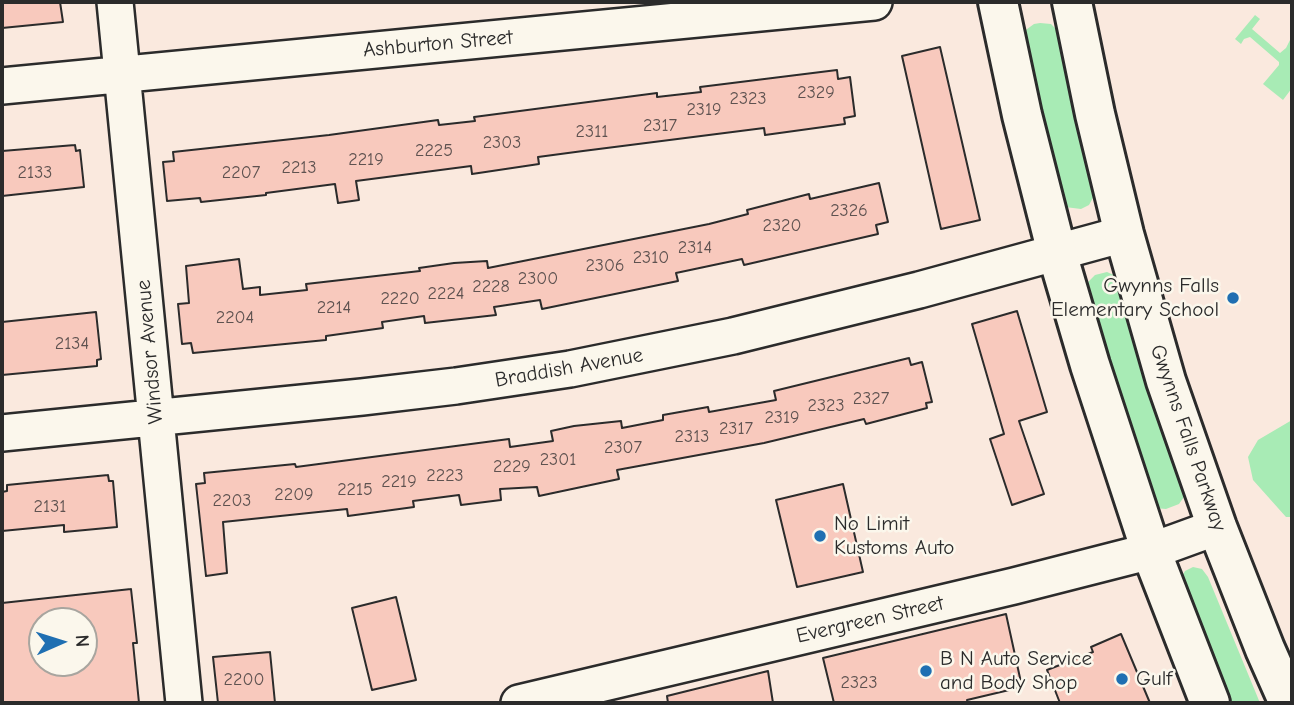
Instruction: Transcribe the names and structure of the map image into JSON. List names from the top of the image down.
{
  "streets": {
    "main road": ["Gwynns Falls Parkway"],
    "street": [
      "Ashburton Street",
      "Windsor Avenue",
      "Braddish Avenue",
      "Evergreen Street"
    ]
  },
  "crossings": [
    ["Ashburton Street", "Windsor Avenue"],
    ["Windsor Avenue", "Braddish Avenue"],
    ["Braddish Avenue", "Gwynns Falls Parkway"],
    ["Gwynns Falls Parkway", "Evergreen Street"]
  ],
  "places": [
    "Gwynns Falls Elementary School",
    "No Limit Kustoms Auto",
    "B N Auto Service and Body Shop",
    "Gulf"
  ],
  "house_numbers": [
    "2329",
    "2323",
    "2319",
    "2317",
    "2311",
    "2303",
    "2225",
    "2219",
    "2213",
    "2133",
    "2207",
    "2326",
    "2320",
    "2314",
    "2310",
    "2306",
    "2300",
    "2228",
    "2224",
    "2220",
    "2214",
    "2204",
    "2134",
    "2327",
    "2323",
    "2319",
    "2317",
    "2313",
    "2307",
    "2301",
    "2229",
    "2223",
    "2219",
    "2215",
    "2209",
    "2203",
    "2131",
    "2200",
    "2323"
  ],
  "north": "right"
}
